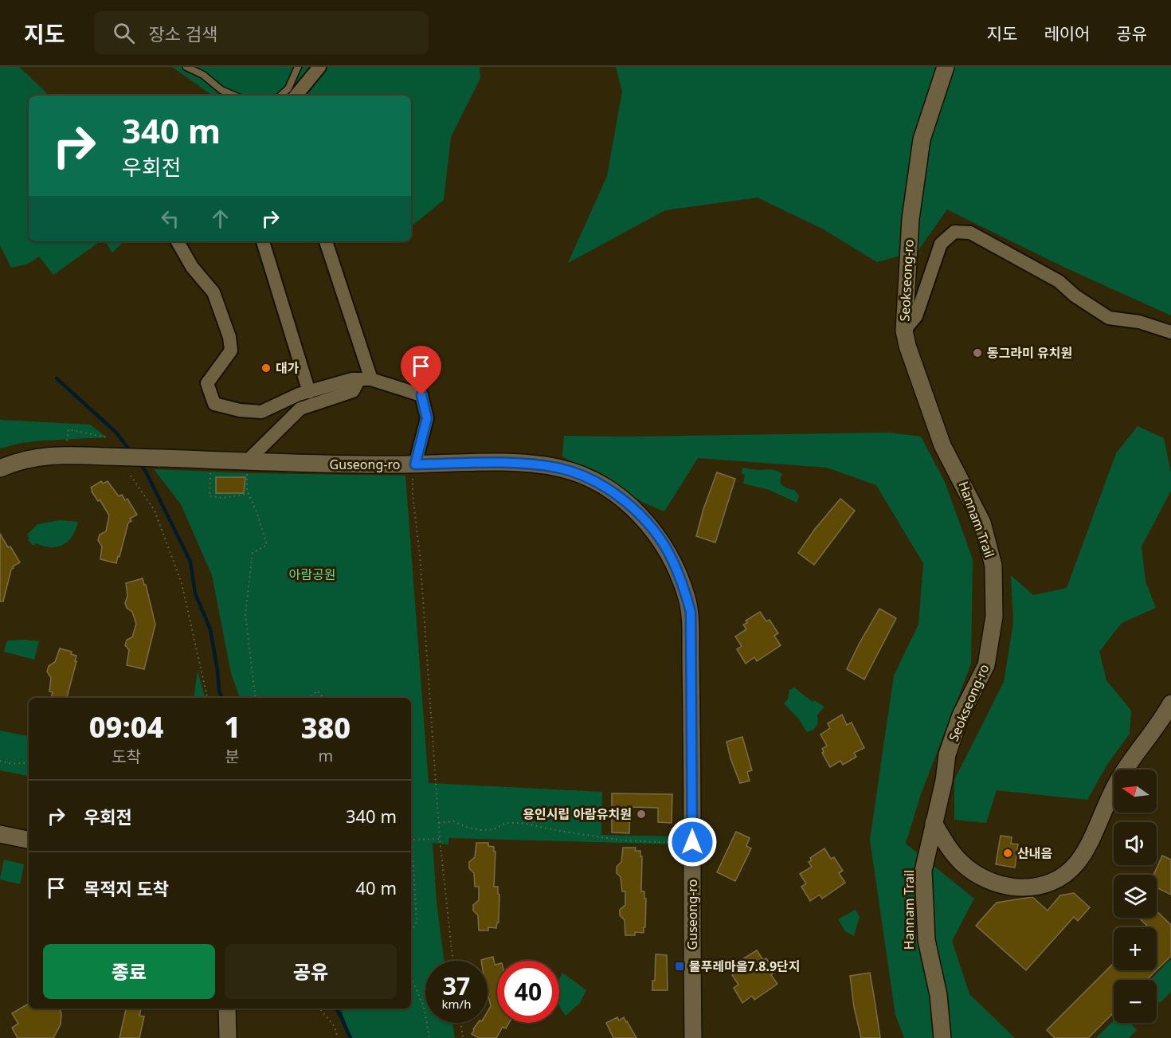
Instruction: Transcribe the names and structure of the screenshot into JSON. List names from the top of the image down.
{
  "streets": {
    "street": ["Seokseong-ro", "Guseong-ro"]
  },
  "parks": ["아람공원"],
  "places": {
    "other": [
      "동그라미 유치원",
      "대가",
      "용인시립 아람유치원",
      "산내음"
    ],
    "transit": ["물푸레마을7.8.9단지"]
  },
  "north": "left",
  "page": {
    "header": "지도",
    "search": "장소 검색",
    "nav": ["지도", "레이어", "공유"],
    "turn": ["340 m", "우회전"],
    "eta": [
      "09:04",
      "도착",
      "1",
      "분",
      "380",
      "m"
    ],
    "map_buttons": ["+", "−"],
    "list": [
      {
        "name": "우회전",
        "value": "340 m"
      },
      {
        "name": "목적지 도착",
        "value": "40 m"
      }
    ],
    "buttons": ["종료", "공유"],
    "speed": "37 km/h",
    "limit": "40"
  }
}
